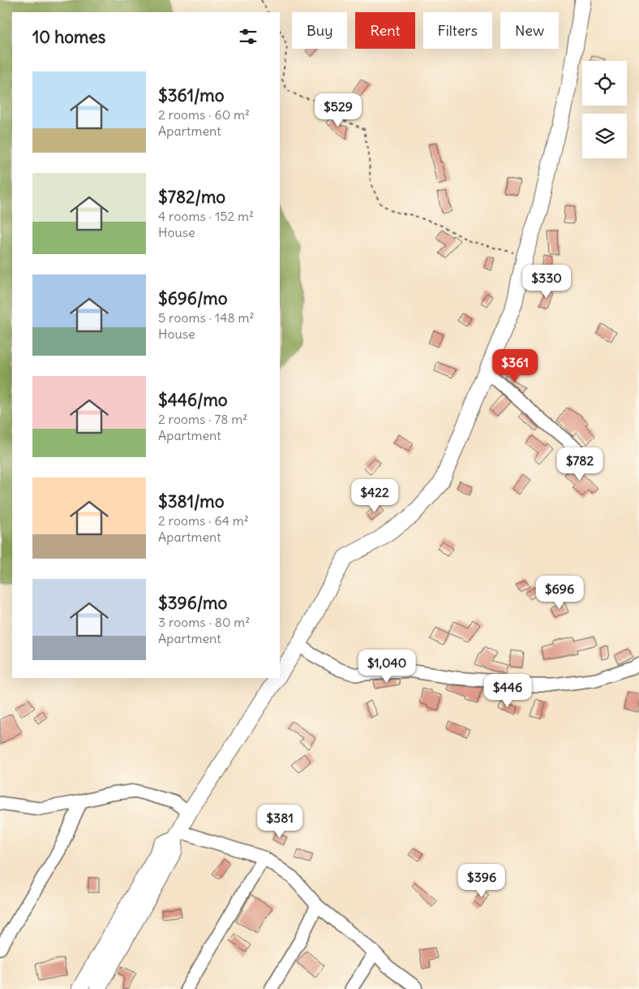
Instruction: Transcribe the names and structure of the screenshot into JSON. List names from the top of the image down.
{
  "page": {
    "chip": [
      "Buy",
      "Rent",
      "Filters",
      "New"
    ],
    "heading": "10 homes",
    "list": [
      {
        "name": "$361/mo",
        "note": "2 rooms · 60 m² · Apartment"
      },
      {
        "name": "$782/mo",
        "note": "4 rooms · 152 m² · House"
      },
      {
        "name": "$696/mo",
        "note": "5 rooms · 148 m² · House"
      },
      {
        "name": "$446/mo",
        "note": "2 rooms · 78 m² · Apartment"
      },
      {
        "name": "$381/mo",
        "note": "2 rooms · 64 m² · Apartment"
      },
      {
        "name": "$396/mo",
        "note": "3 rooms · 80 m² · Apartment"
      }
    ],
    "price": [
      "$529",
      "$330",
      "$361",
      "$782",
      "$422",
      "$696",
      "$1,040",
      "$446",
      "$381",
      "$396"
    ]
  }
}
